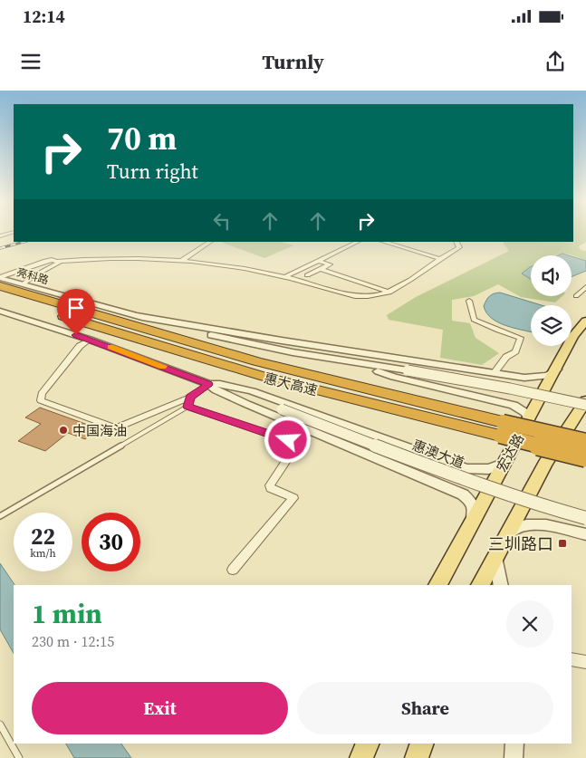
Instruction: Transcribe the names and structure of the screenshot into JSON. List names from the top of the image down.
{
  "streets": {
    "highway": ["惠大高速"],
    "main road": ["宏达路"],
    "street": ["亮科路", "惠澳大道"]
  },
  "places": {
    "other": ["中国海油"],
    "transit": ["三圳路口"]
  },
  "page": {
    "status": "12:14",
    "header": "Turnly",
    "turn": ["70 m", "Turn right"],
    "speed": "22 km/h",
    "limit": "30",
    "heading": ["1 min", "230 m · 12:15"],
    "buttons": ["Exit", "Share"]
  }
}
